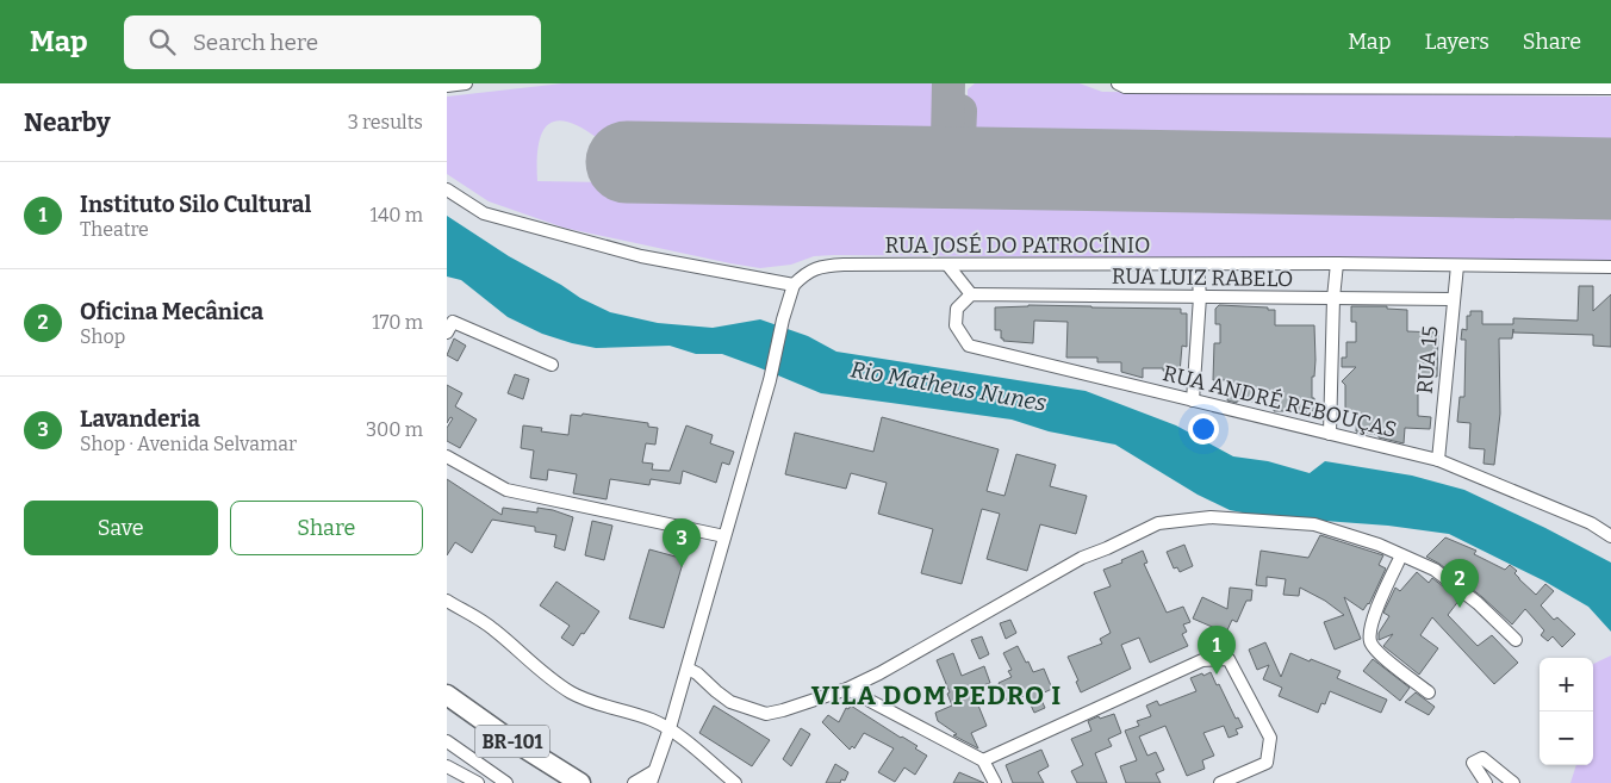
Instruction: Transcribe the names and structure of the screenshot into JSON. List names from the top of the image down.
{
  "streets": {
    "highway": ["BR-101"],
    "street": [
      "RUA JOSÉ DO PATROCÍNIO",
      "RUA LUIZ RABELO",
      "RUA 15",
      "RUA ANDRÉ REBOUÇAS"
    ]
  },
  "crossings": [
    ["RUA JOSÉ DO PATROCÍNIO", "RUA 15"],
    ["RUA LUIZ RABELO", "RUA 15"],
    ["RUA LUIZ RABELO", "RUA ANDRÉ REBOUÇAS"],
    ["RUA 15", "RUA ANDRÉ REBOUÇAS"]
  ],
  "districts": ["VILA DOM PEDRO I"],
  "water": ["Rio Matheus Nunes"],
  "page": {
    "header": "Map",
    "search": "Search here",
    "nav": ["Map", "Layers", "Share"],
    "heading": ["Nearby", "3 results"],
    "list": [
      {
        "mark": "1",
        "name": "Instituto Silo Cultural",
        "note": "Theatre",
        "value": "140 m"
      },
      {
        "mark": "2",
        "name": "Oficina Mecânica",
        "note": "Shop",
        "value": "170 m"
      },
      {
        "mark": "3",
        "name": "Lavanderia",
        "note": "Shop · Avenida Selvamar",
        "value": "300 m"
      }
    ],
    "buttons": ["Save", "Share"],
    "pins": ["3", "2", "1"],
    "map_buttons": ["+", "−"]
  }
}
